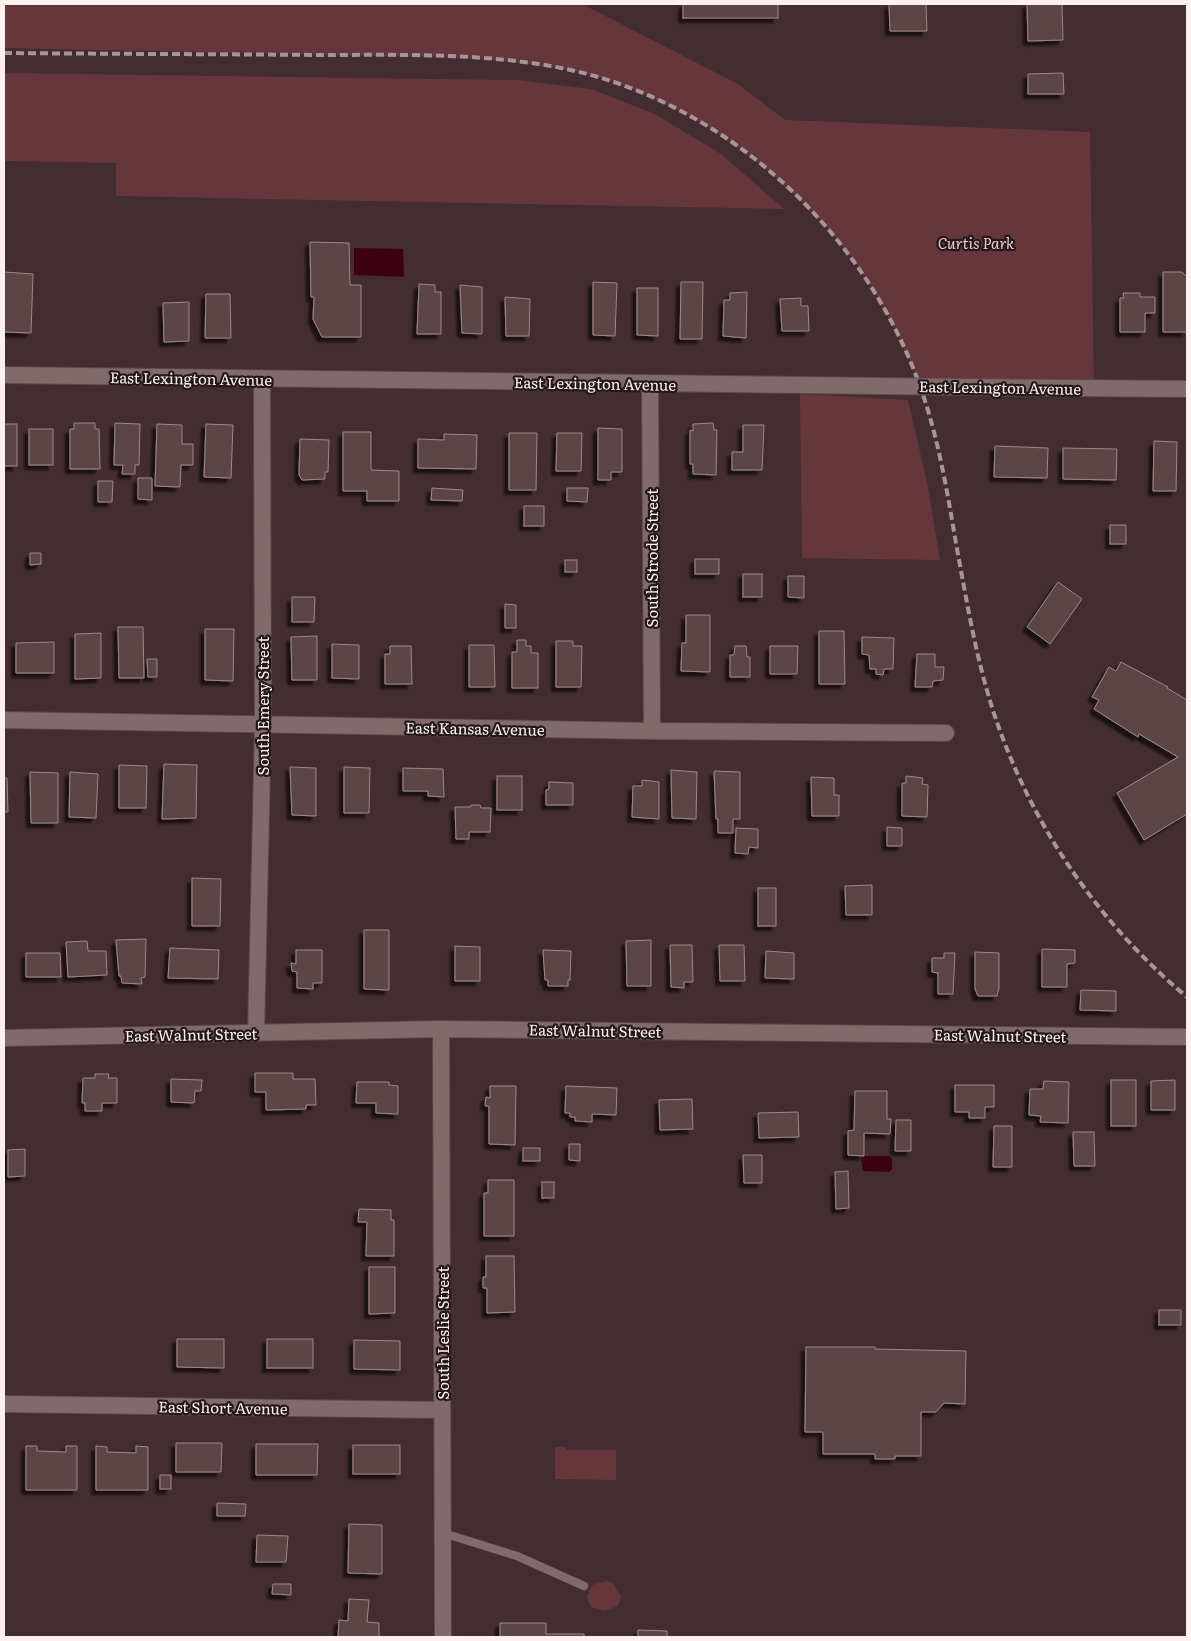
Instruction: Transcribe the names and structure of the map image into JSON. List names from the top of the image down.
{
  "streets": {
    "street": [
      "East Lexington Avenue",
      "South Strode Street",
      "South Emery Street",
      "East Kansas Avenue",
      "East Walnut Street",
      "South Leslie Street",
      "East Short Avenue"
    ]
  },
  "crossings": [
    ["East Lexington Avenue", "South Strode Street"],
    ["East Lexington Avenue", "South Emery Street"],
    ["South Strode Street", "East Kansas Avenue"],
    ["South Emery Street", "East Kansas Avenue"],
    ["South Emery Street", "East Walnut Street"],
    ["East Walnut Street", "South Leslie Street"],
    ["South Leslie Street", "East Short Avenue"]
  ],
  "parks": ["Curtis Park"]
}
